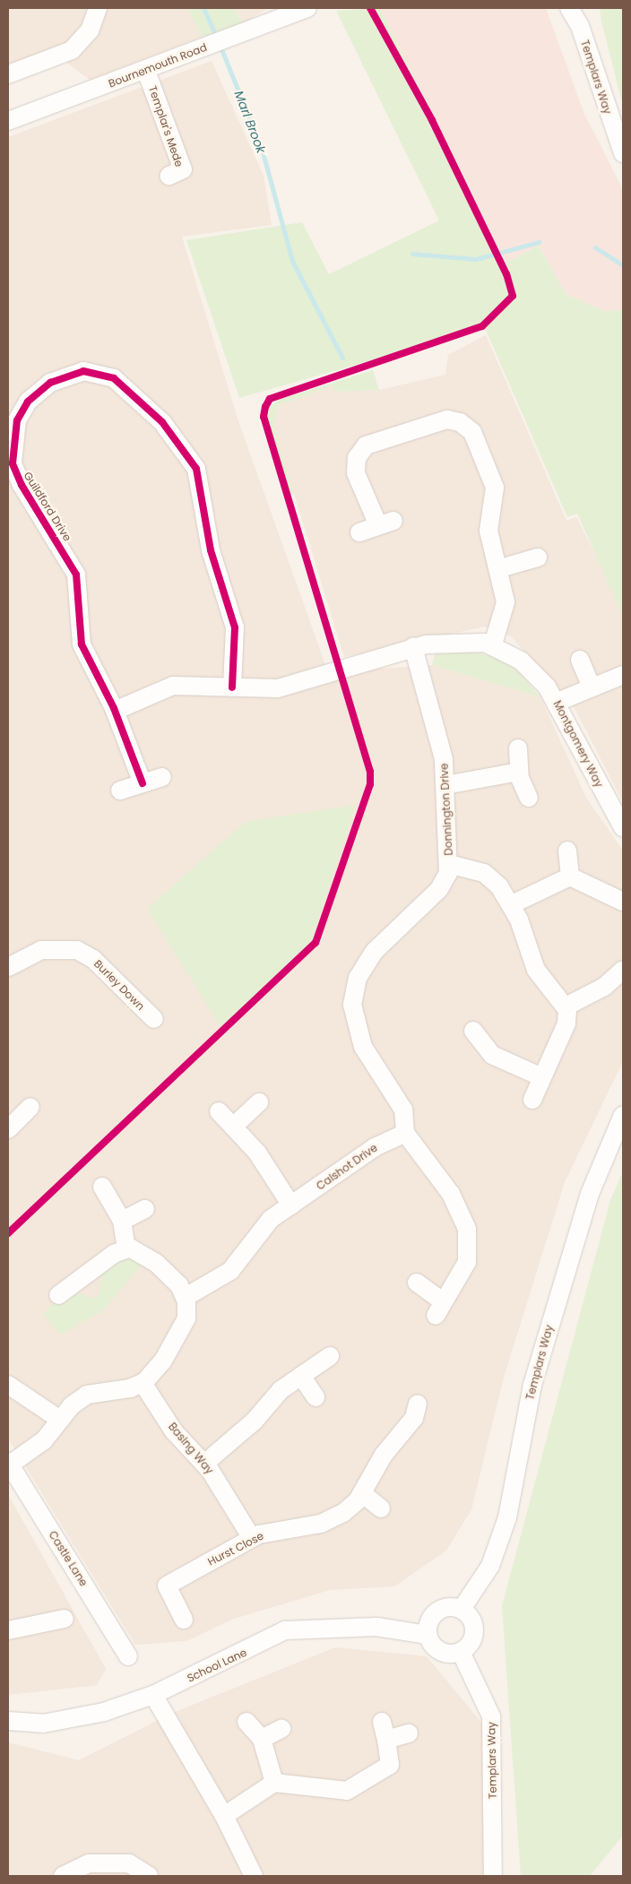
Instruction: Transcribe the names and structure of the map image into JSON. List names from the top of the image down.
{
  "streets": {
    "street": [
      "Bournemouth Road",
      "Templars Way",
      "Templar's Mede",
      "Guildford Drive",
      "Montgomery Way",
      "Donnington Drive",
      "Burley Down",
      "Calshot Drive",
      "Basing Way",
      "Hurst Close",
      "Castle Lane",
      "School Lane"
    ]
  },
  "crossings": [
    ["Bournemouth Road", "Templar's Mede"],
    ["Templars Way", "School Lane"],
    ["Guildford Drive", "Montgomery Way"],
    ["Montgomery Way", "Donnington Drive"],
    ["Donnington Drive", "Calshot Drive"],
    ["Basing Way", "Hurst Close"]
  ],
  "water": ["Marl Brook"]
}
